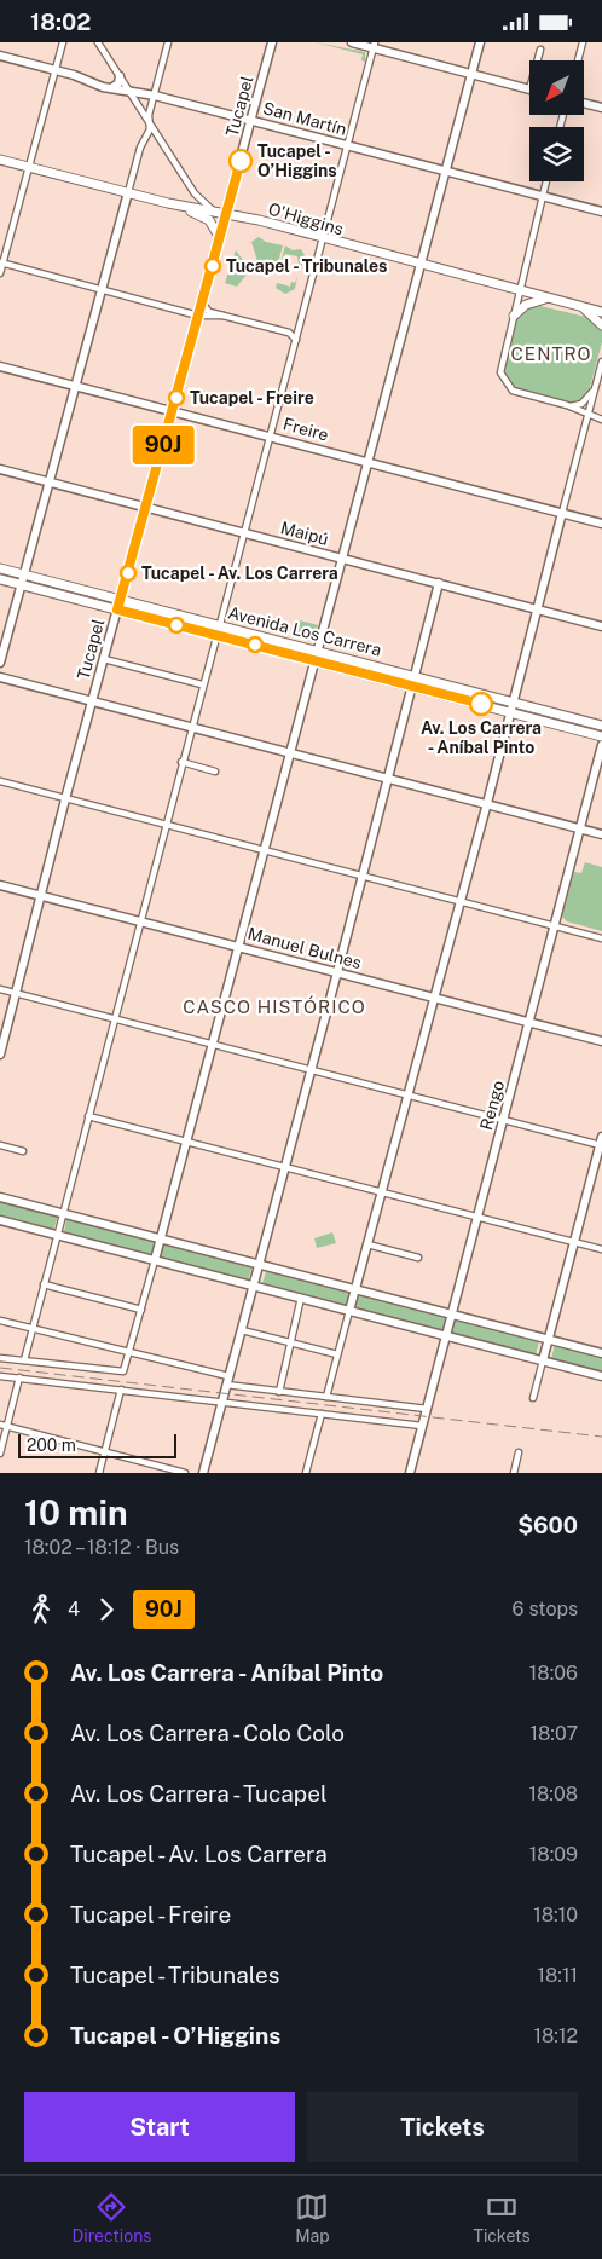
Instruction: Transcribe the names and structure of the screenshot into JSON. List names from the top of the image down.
{
  "streets": {
    "main road": [
      "Tucapel",
      "San Martín",
      "O'Higgins",
      "Freire",
      "Maipú",
      "Avenida Los Carrera",
      "Manuel Bulnes",
      "Rengo"
    ]
  },
  "crossings": [
    ["Tucapel", "San Martín"],
    ["Tucapel", "O'Higgins"],
    ["Tucapel", "Freire"],
    ["Tucapel", "Maipú"],
    ["Tucapel", "Avenida Los Carrera"],
    ["Tucapel", "Manuel Bulnes"],
    ["Manuel Bulnes", "Rengo"]
  ],
  "districts": ["CENTRO", "CASCO HISTÓRICO"],
  "places": [
    "Tucapel - O’Higgins",
    "Tucapel - Tribunales",
    "Tucapel - Freire",
    "Tucapel - Av. Los Carrera",
    "Av. Los Carrera - Aníbal Pinto"
  ],
  "lines": ["bus line 90J"],
  "scale_bar": "200 m",
  "north": "bottom left",
  "page": {
    "status": "18:02",
    "on_map": "90J",
    "scale": "200 m",
    "heading": ["10 min", "18:02 – 18:12 · Bus", "$600"],
    "legs": ["4", "90J", "6 stops"],
    "list": [
      {
        "name": "Av. Los Carrera - Aníbal Pinto",
        "value": "18:06"
      },
      {
        "name": "Av. Los Carrera - Colo Colo",
        "value": "18:07"
      },
      {
        "name": "Av. Los Carrera - Tucapel",
        "value": "18:08"
      },
      {
        "name": "Tucapel - Av. Los Carrera",
        "value": "18:09"
      },
      {
        "name": "Tucapel - Freire",
        "value": "18:10"
      },
      {
        "name": "Tucapel - Tribunales",
        "value": "18:11"
      },
      {
        "name": "Tucapel - O’Higgins",
        "value": "18:12"
      }
    ],
    "buttons": ["Start", "Tickets"],
    "tabs": ["Directions", "Map", "Tickets"]
  }
}
